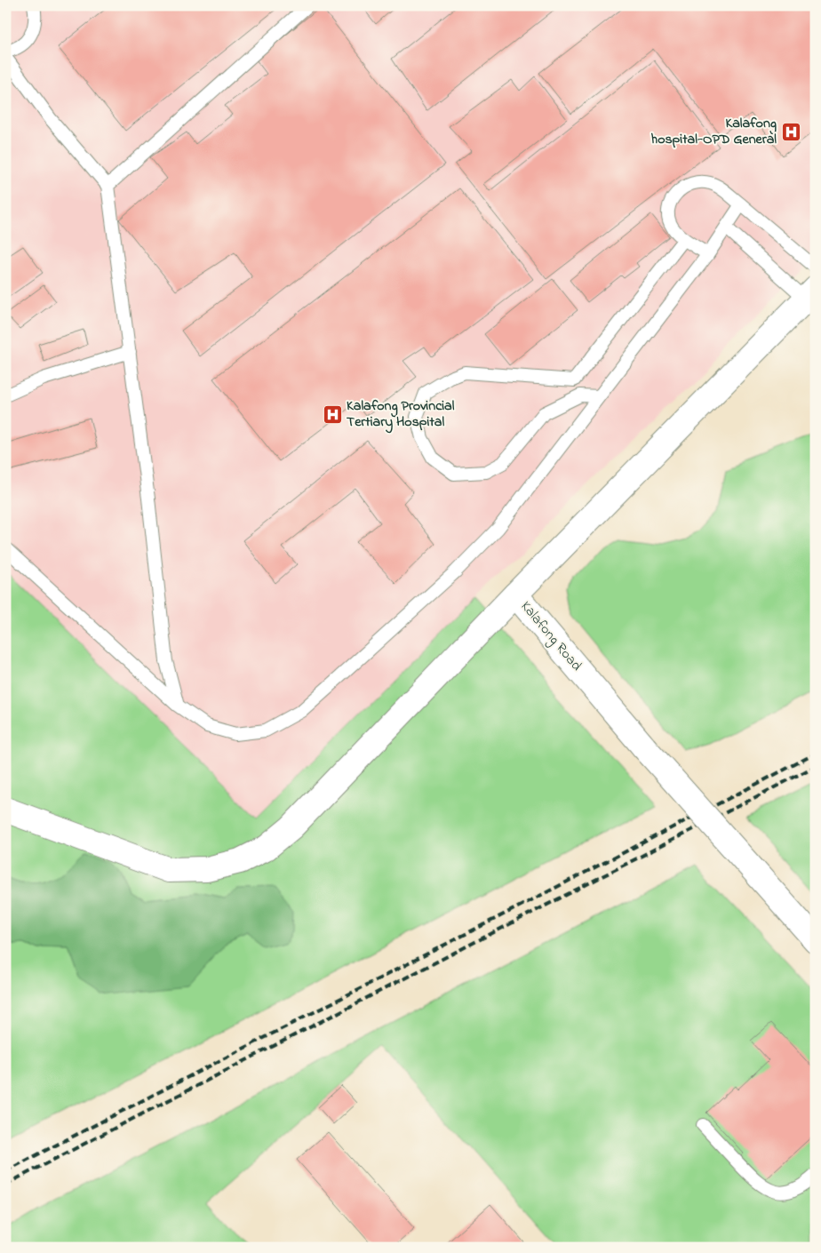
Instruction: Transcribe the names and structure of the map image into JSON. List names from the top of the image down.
{
  "streets": {
    "street": ["Kalafong Road"]
  },
  "places": {
    "hospital": ["Kalafong hospital-OPD General", "Kalafong Provincial Tertiary Hospital"]
  }
}
